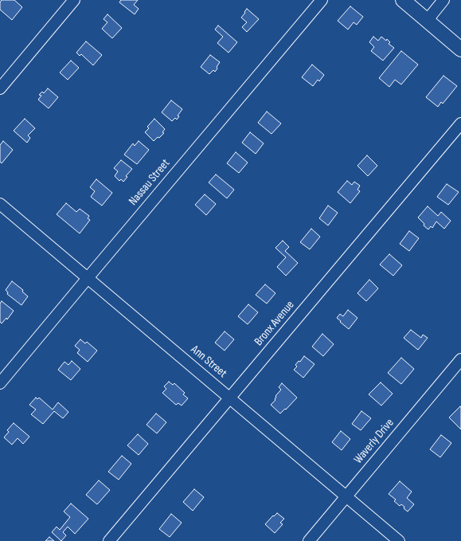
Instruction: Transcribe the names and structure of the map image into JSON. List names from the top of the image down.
{
  "streets": {
    "street": [
      "Nassau Street",
      "Bronx Avenue",
      "Ann Street",
      "Waverly Drive"
    ]
  },
  "crossings": [
    ["Nassau Street", "Ann Street"],
    ["Bronx Avenue", "Ann Street"],
    ["Ann Street", "Waverly Drive"]
  ]
}
